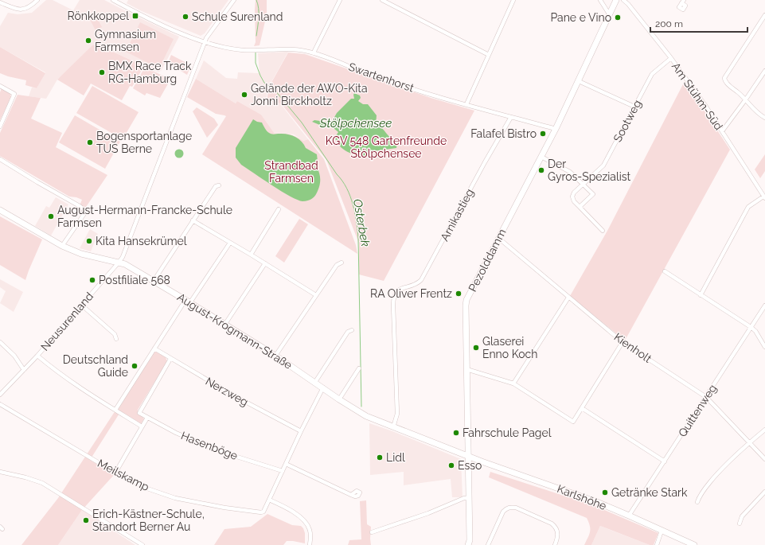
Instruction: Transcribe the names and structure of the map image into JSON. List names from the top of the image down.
{
  "streets": {
    "main road": ["Pezolddamm", "August-Krogmann-Straße", "Karlshöhe"],
    "street": [
      "Swartenhorst",
      "Am Stühm-Süd",
      "Sootweg",
      "Arnikastieg",
      "Neusurenland",
      "Kienholt",
      "Nerzweg",
      "Quittenweg",
      "Hasenböge",
      "Meilskamp"
    ]
  },
  "crossings": [
    ["Swartenhorst", "Arnikastieg"],
    ["Swartenhorst", "Pezolddamm"],
    ["Swartenhorst", "Neusurenland"],
    ["Am Stühm-Süd", "Sootweg"],
    ["Arnikastieg", "August-Krogmann-Straße"],
    ["Pezolddamm", "August-Krogmann-Straße"],
    ["Pezolddamm", "Kienholt"],
    ["Pezolddamm", "Karlshöhe"],
    ["Neusurenland", "August-Krogmann-Straße"],
    ["August-Krogmann-Straße", "Karlshöhe"],
    ["Kienholt", "Quittenweg"],
    ["Nerzweg", "Hasenböge"],
    ["Quittenweg", "Karlshöhe"]
  ],
  "water": ["Stölpchensee", "Osterbek"],
  "parks": ["KGV 548 Gartenfreunde Stölpchensee", "Strandbad Farmsen"],
  "places": {
    "transit": ["Rönkkoppel"],
    "other": [
      "Schule Surenland",
      "Pane e Vino",
      "Gymnasium Farmsen",
      "BMX Race Track RG-Hamburg",
      "Gelände der AWO-Kita Jonni Birckholtz",
      "Falafel Bistro",
      "Bogensportanlage TUS Berne",
      "Der Gyros-Spezialist",
      "August-Hermann-Francke-Schule Farmsen",
      "Kita Hansekrümel",
      "Postfiliale 568",
      "RA Oliver Frentz",
      "Glaserei Enno Koch",
      "Deutschland Guide",
      "Fahrschule Pagel",
      "Lidl",
      "Esso",
      "Getränke Stark",
      "Erich-Kästner-Schule, Standort Berner Au"
    ]
  },
  "scale_bar": "200 m"
}
